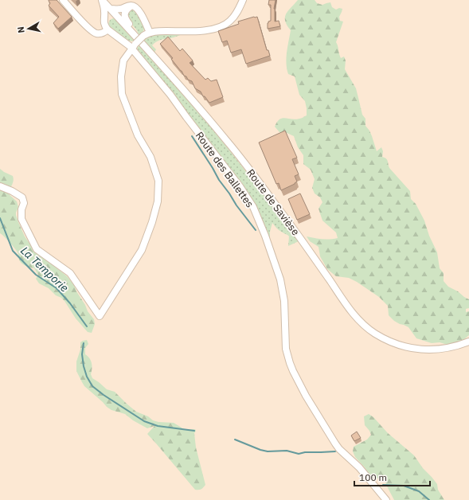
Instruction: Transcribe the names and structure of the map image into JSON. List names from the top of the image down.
{
  "streets": {
    "street": ["Route des Ballettes", "Route de Savièse"]
  },
  "water": ["La Temporie"],
  "scale_bar": "100 m",
  "north": "left"
}
